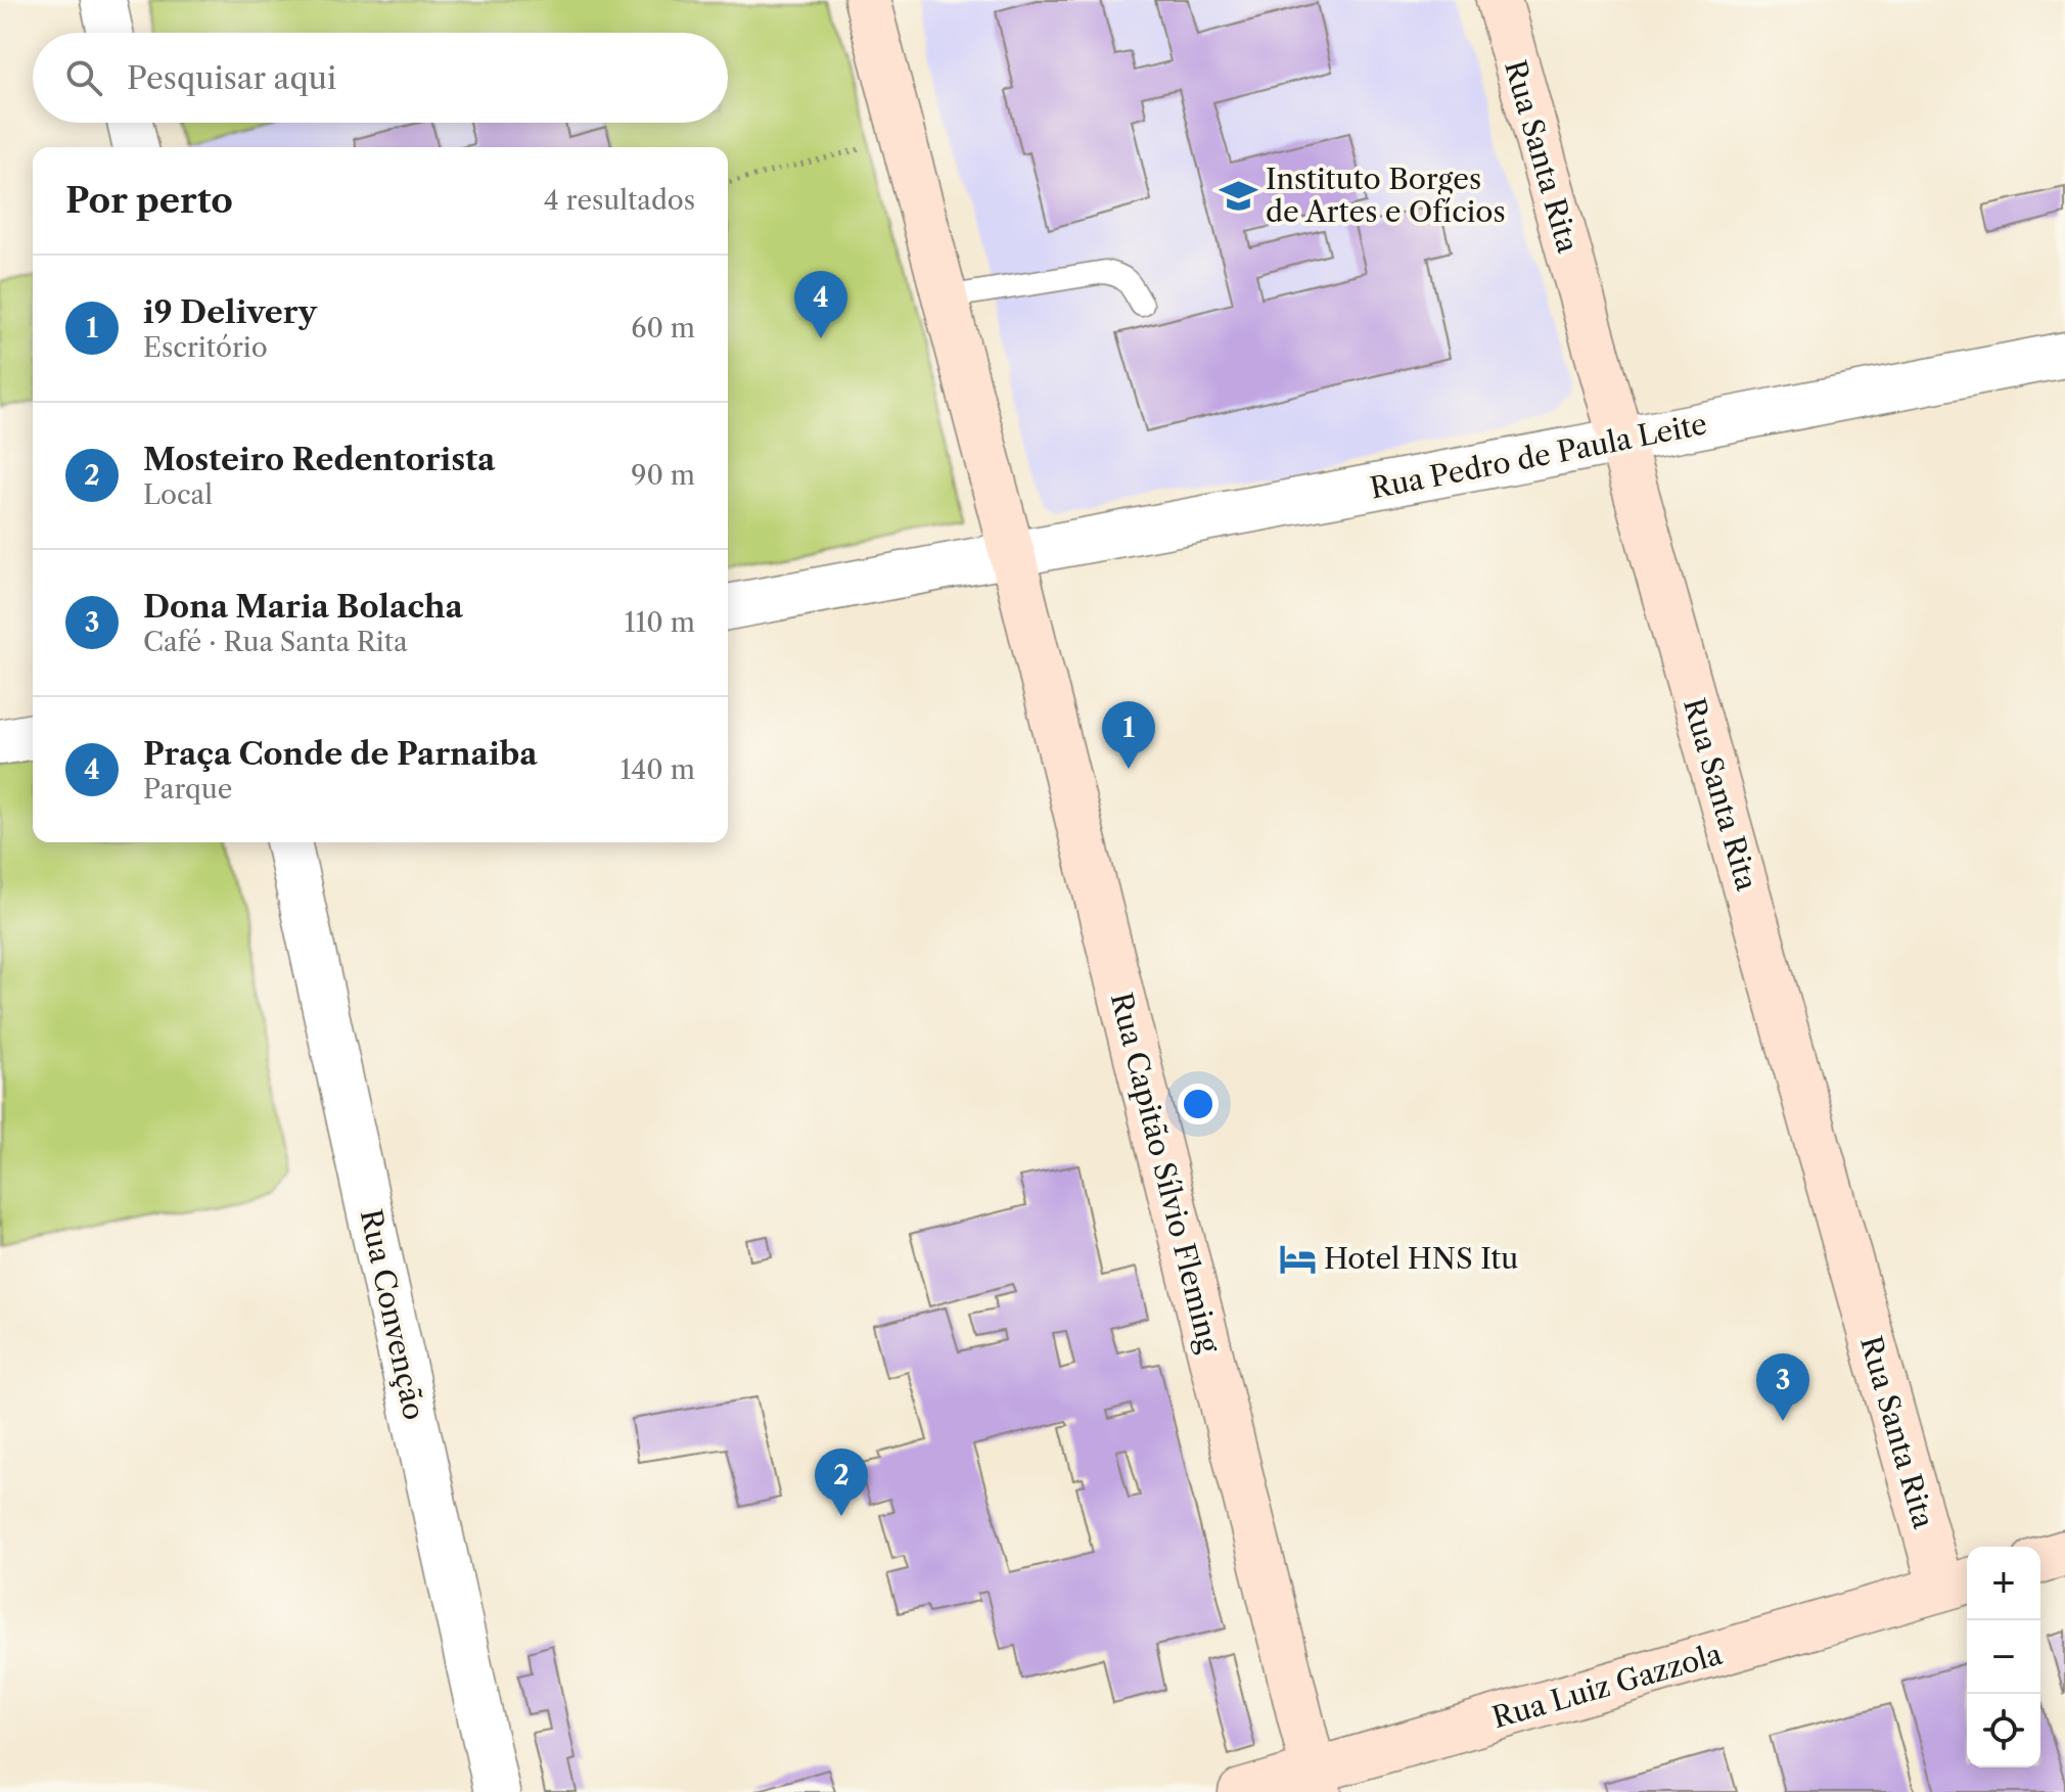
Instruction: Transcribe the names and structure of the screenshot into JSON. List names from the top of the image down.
{
  "streets": {
    "street": [
      "Rua Santa Rita",
      "Rua Pedro de Paula Leite",
      "Rua Capitão Sílvio Fleming",
      "Rua Convenção",
      "Rua Luiz Gazzola"
    ]
  },
  "crossings": [
    ["Rua Santa Rita", "Rua Pedro de Paula Leite"],
    ["Rua Santa Rita", "Rua Luiz Gazzola"],
    ["Rua Pedro de Paula Leite", "Rua Capitão Sílvio Fleming"],
    ["Rua Capitão Sílvio Fleming", "Rua Luiz Gazzola"]
  ],
  "places": {
    "school or university": ["Instituto Borges de Artes e Ofícios"],
    "hotel": ["Hotel HNS Itu"]
  },
  "page": {
    "search": "Pesquisar aqui",
    "heading": ["Por perto", "4 resultados"],
    "list": [
      {
        "mark": "1",
        "name": "i9 Delivery",
        "note": "Escritório",
        "value": "60 m"
      },
      {
        "mark": "2",
        "name": "Mosteiro Redentorista",
        "note": "Local",
        "value": "90 m"
      },
      {
        "mark": "3",
        "name": "Dona Maria Bolacha",
        "note": "Café · Rua Santa Rita",
        "value": "110 m"
      },
      {
        "mark": "4",
        "name": "Praça Conde de Parnaiba",
        "note": "Parque",
        "value": "140 m"
      }
    ],
    "pins": [
      "4",
      "1",
      "3",
      "2"
    ],
    "map_buttons": ["+", "−"]
  }
}
